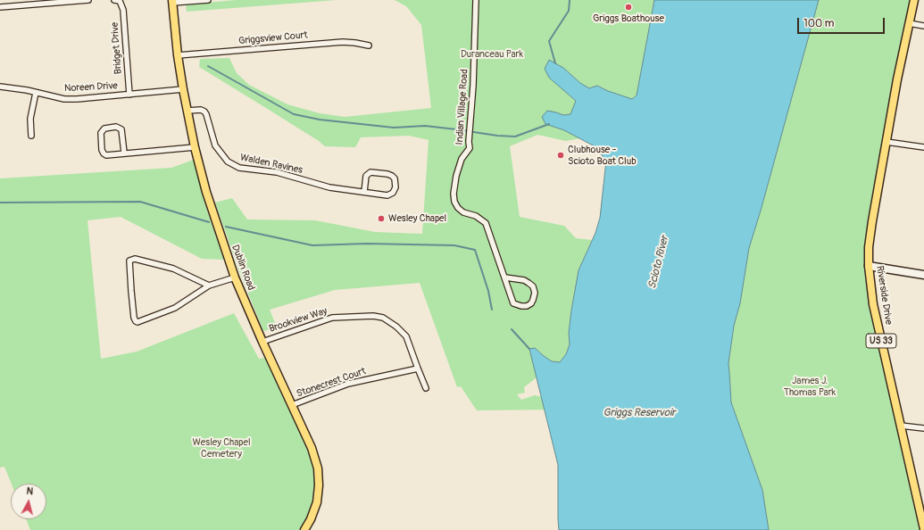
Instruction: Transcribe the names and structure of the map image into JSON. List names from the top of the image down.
{
  "streets": {
    "main road": ["Dublin Road", "Riverside Drive", "US 33"],
    "street": [
      "Griggsview Court",
      "Bridget Drive",
      "Noreen Drive",
      "Indian Village Road",
      "Walden Ravines",
      "Brookview Way",
      "Stonecrest Court"
    ]
  },
  "crossings": [
    ["Griggsview Court", "Dublin Road"],
    ["Bridget Drive", "Noreen Drive"],
    ["Noreen Drive", "Dublin Road"],
    ["Walden Ravines", "Dublin Road"],
    ["Dublin Road", "Brookview Way"],
    ["Dublin Road", "Stonecrest Court"],
    ["Brookview Way", "Stonecrest Court"]
  ],
  "water": ["Scioto River", "Griggs Reservoir"],
  "parks": ["Duranceau Park", "James J. Thomas Park", "Wesley Chapel Cemetery"],
  "places": ["Griggs Boathouse", "Clubhouse - Scioto Boat Club", "Wesley Chapel"],
  "scale_bar": "100 m",
  "north": "top"
}
